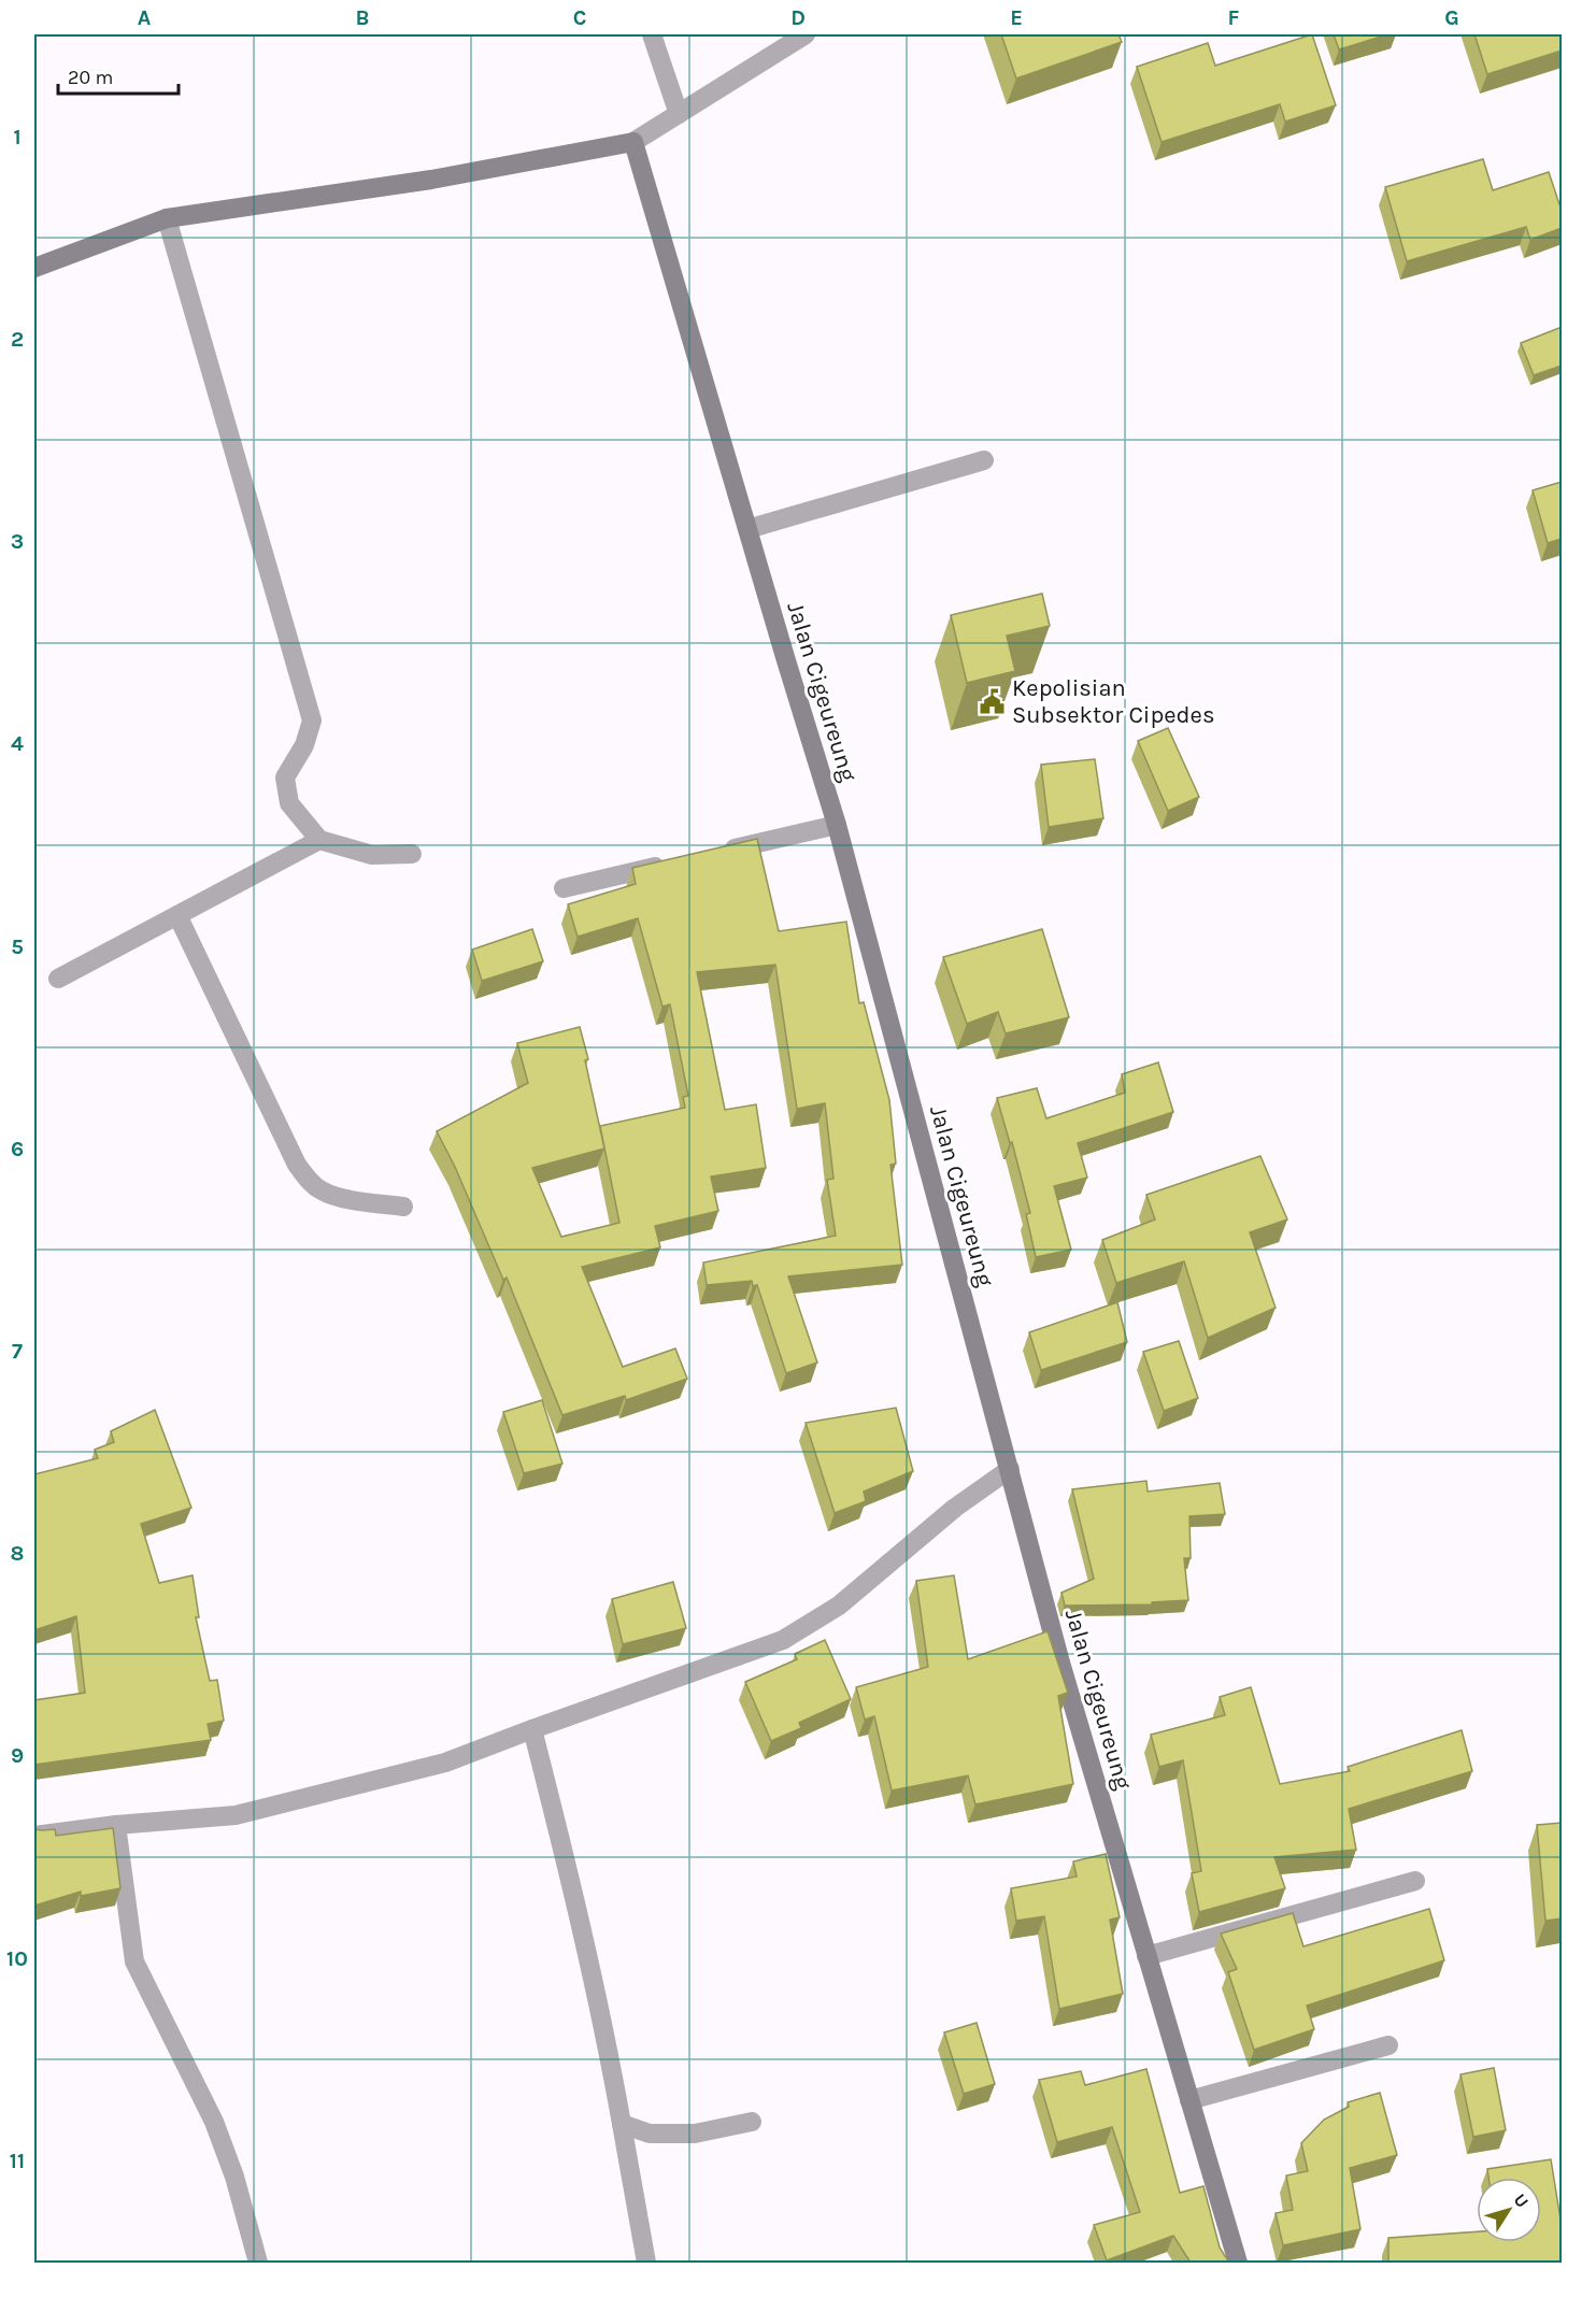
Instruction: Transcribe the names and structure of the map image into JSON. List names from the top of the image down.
{
  "streets": {
    "street": ["Jalan Cigeureung"]
  },
  "places": {
    "public building": ["Kepolisian Subsektor Cipedes"]
  },
  "scale_bar": "20 m",
  "north": "top right",
  "grid": {
    "columns": [
      "A",
      "B",
      "C",
      "D",
      "E",
      "F",
      "G"
    ],
    "rows": [
      "1",
      "2",
      "3",
      "4",
      "5",
      "6",
      "7",
      "8",
      "9",
      "10",
      "11"
    ]
  }
}
